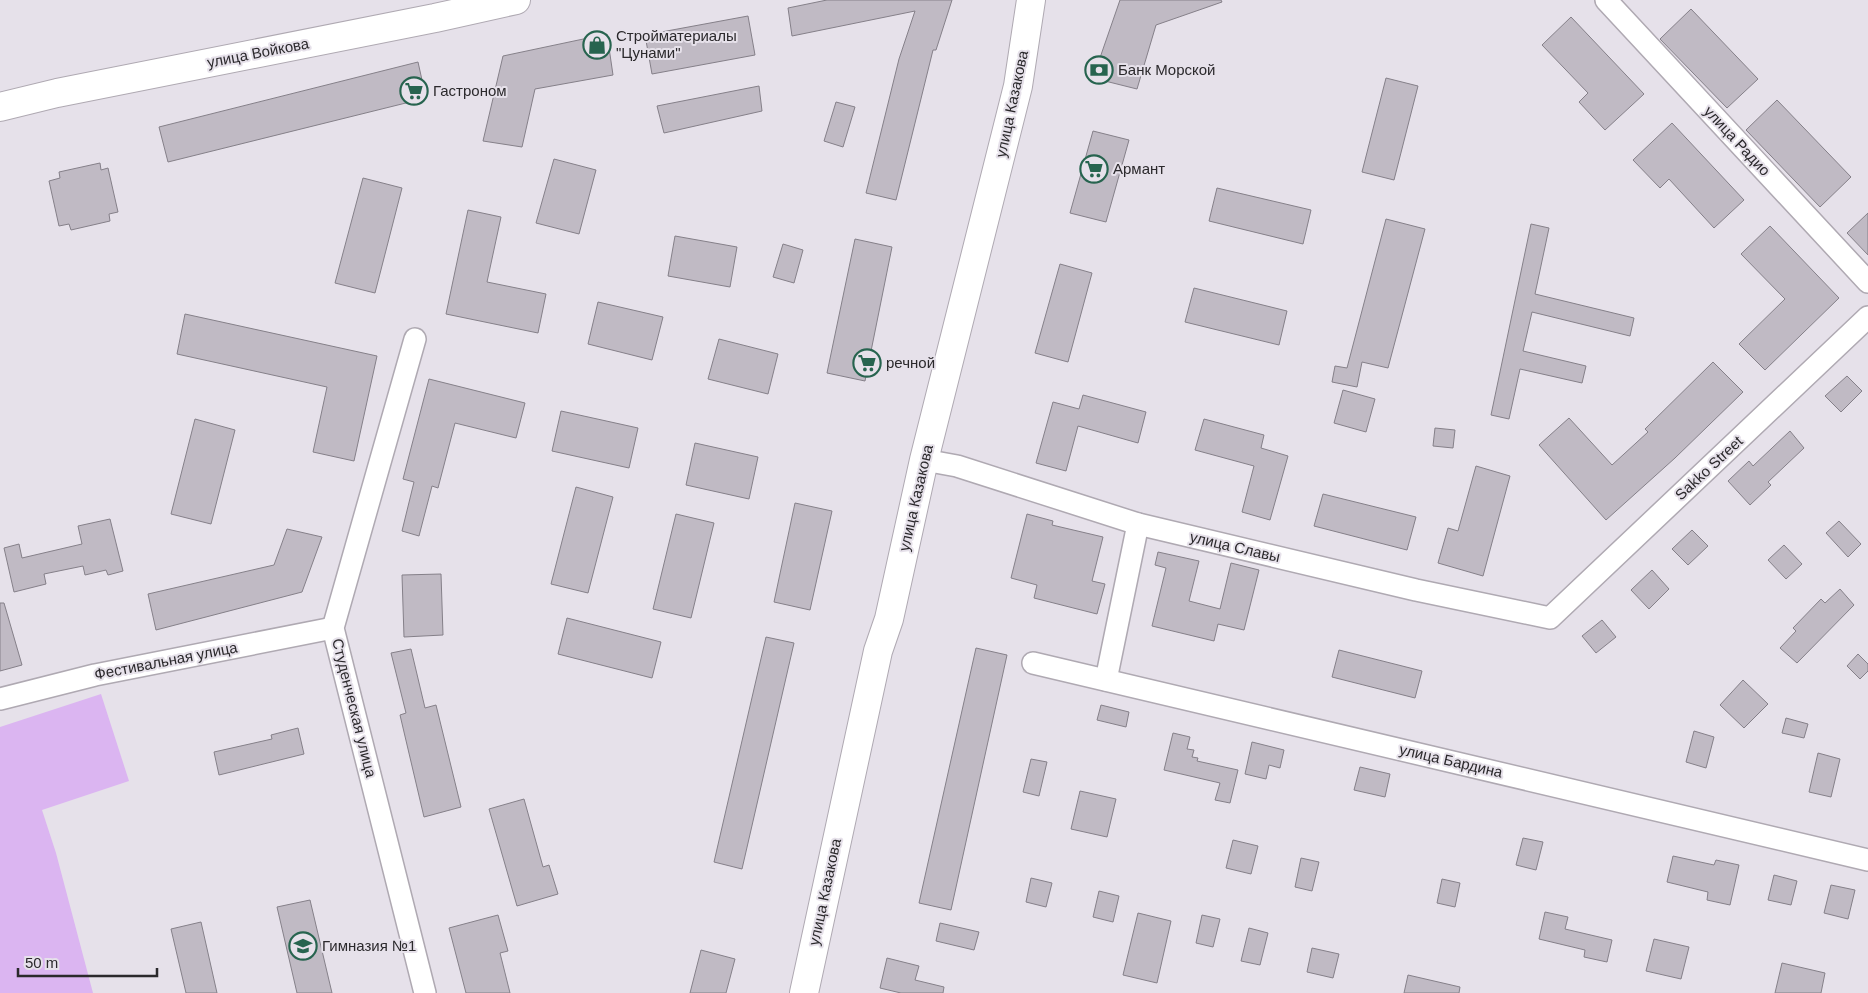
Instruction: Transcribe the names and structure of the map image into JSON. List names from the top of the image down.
{
  "streets": {
    "main road": ["улица Войкова", "улица Казакова"],
    "street": [
      "улица Радио",
      "Sakko Street",
      "улица Славы",
      "Фестивальная улица",
      "Студенческая улица",
      "улица Бардина"
    ]
  },
  "crossings": [
    ["улица Казакова", "улица Славы"],
    ["Sakko Street", "улица Славы"],
    ["Фестивальная улица", "Студенческая улица"]
  ],
  "places": {
    "shop": ["Стройматериалы \"Цунами\""],
    "bank": ["Банк Морской"],
    "supermarket": ["Гастроном", "Армант", "речной"],
    "school or university": ["Гимназия №1"]
  },
  "scale_bar": "50 m"
}
